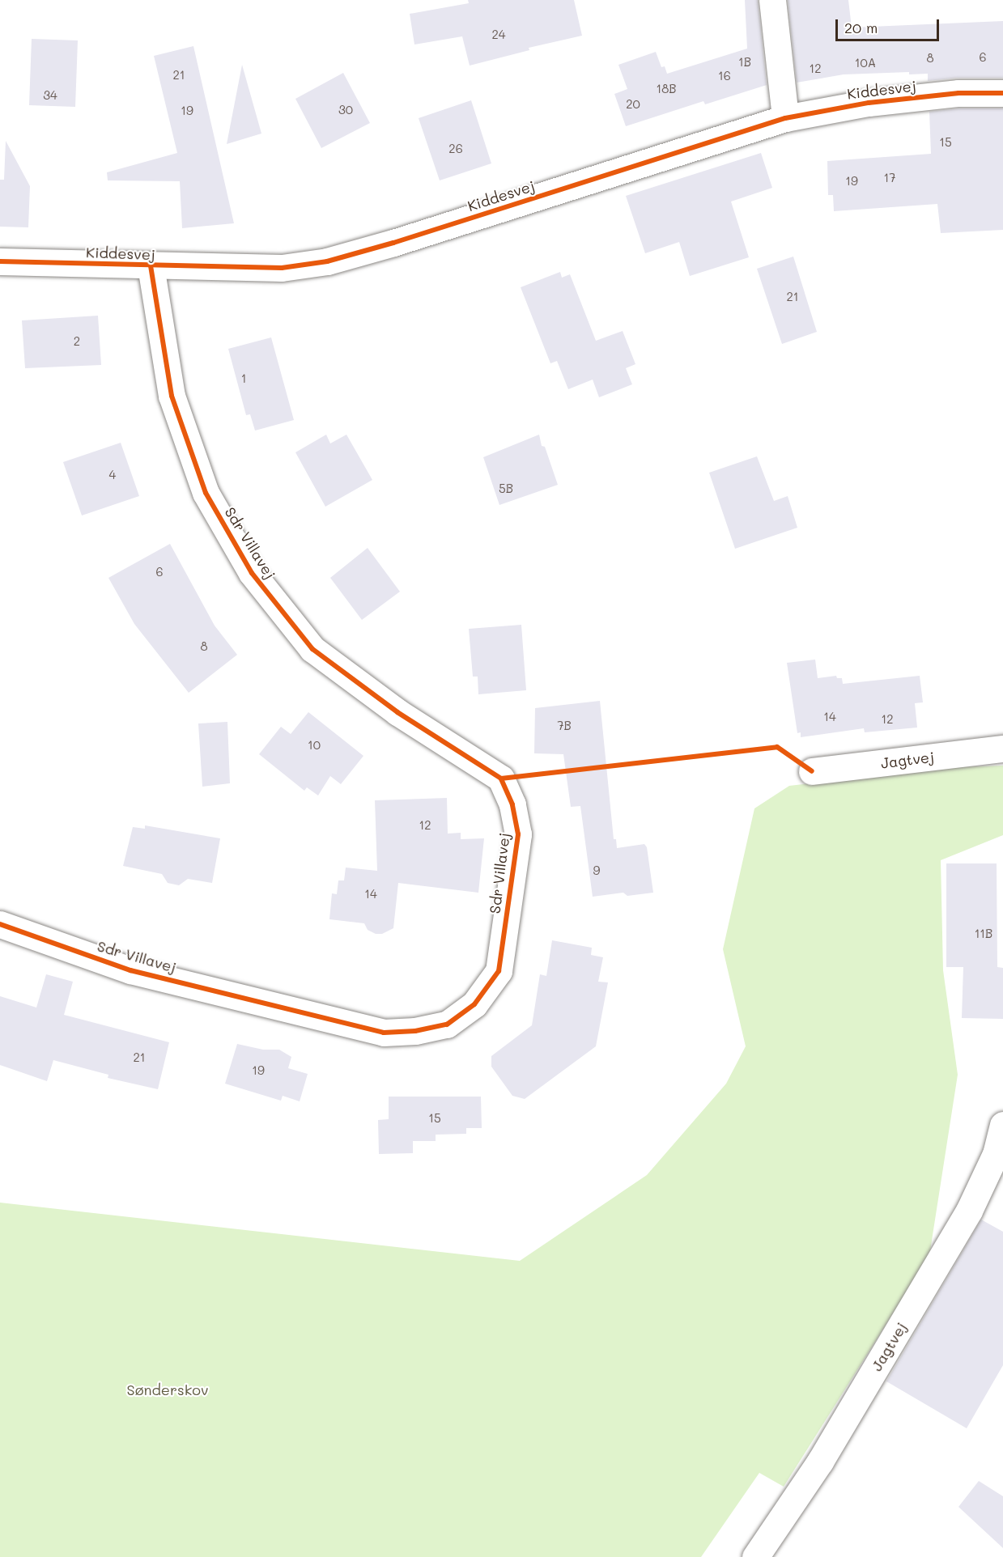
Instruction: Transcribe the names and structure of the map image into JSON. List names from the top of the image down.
{
  "streets": {
    "street": ["Kiddesvej", "Sdr Villavej", "Jagtvej"]
  },
  "crossings": [
    ["Kiddesvej", "Sdr Villavej"]
  ],
  "parks": ["Sønderskov"],
  "house_numbers": [
    "24",
    "6",
    "8",
    "1B",
    "10A",
    "12",
    "21",
    "16",
    "18B",
    "34",
    "20",
    "30",
    "19",
    "15",
    "26",
    "17",
    "19",
    "21",
    "2",
    "1",
    "4",
    "5B",
    "6",
    "8",
    "14",
    "12",
    "7B",
    "10",
    "12",
    "9",
    "14",
    "11B",
    "21",
    "19",
    "15"
  ],
  "scale_bar": "20 m"
}
